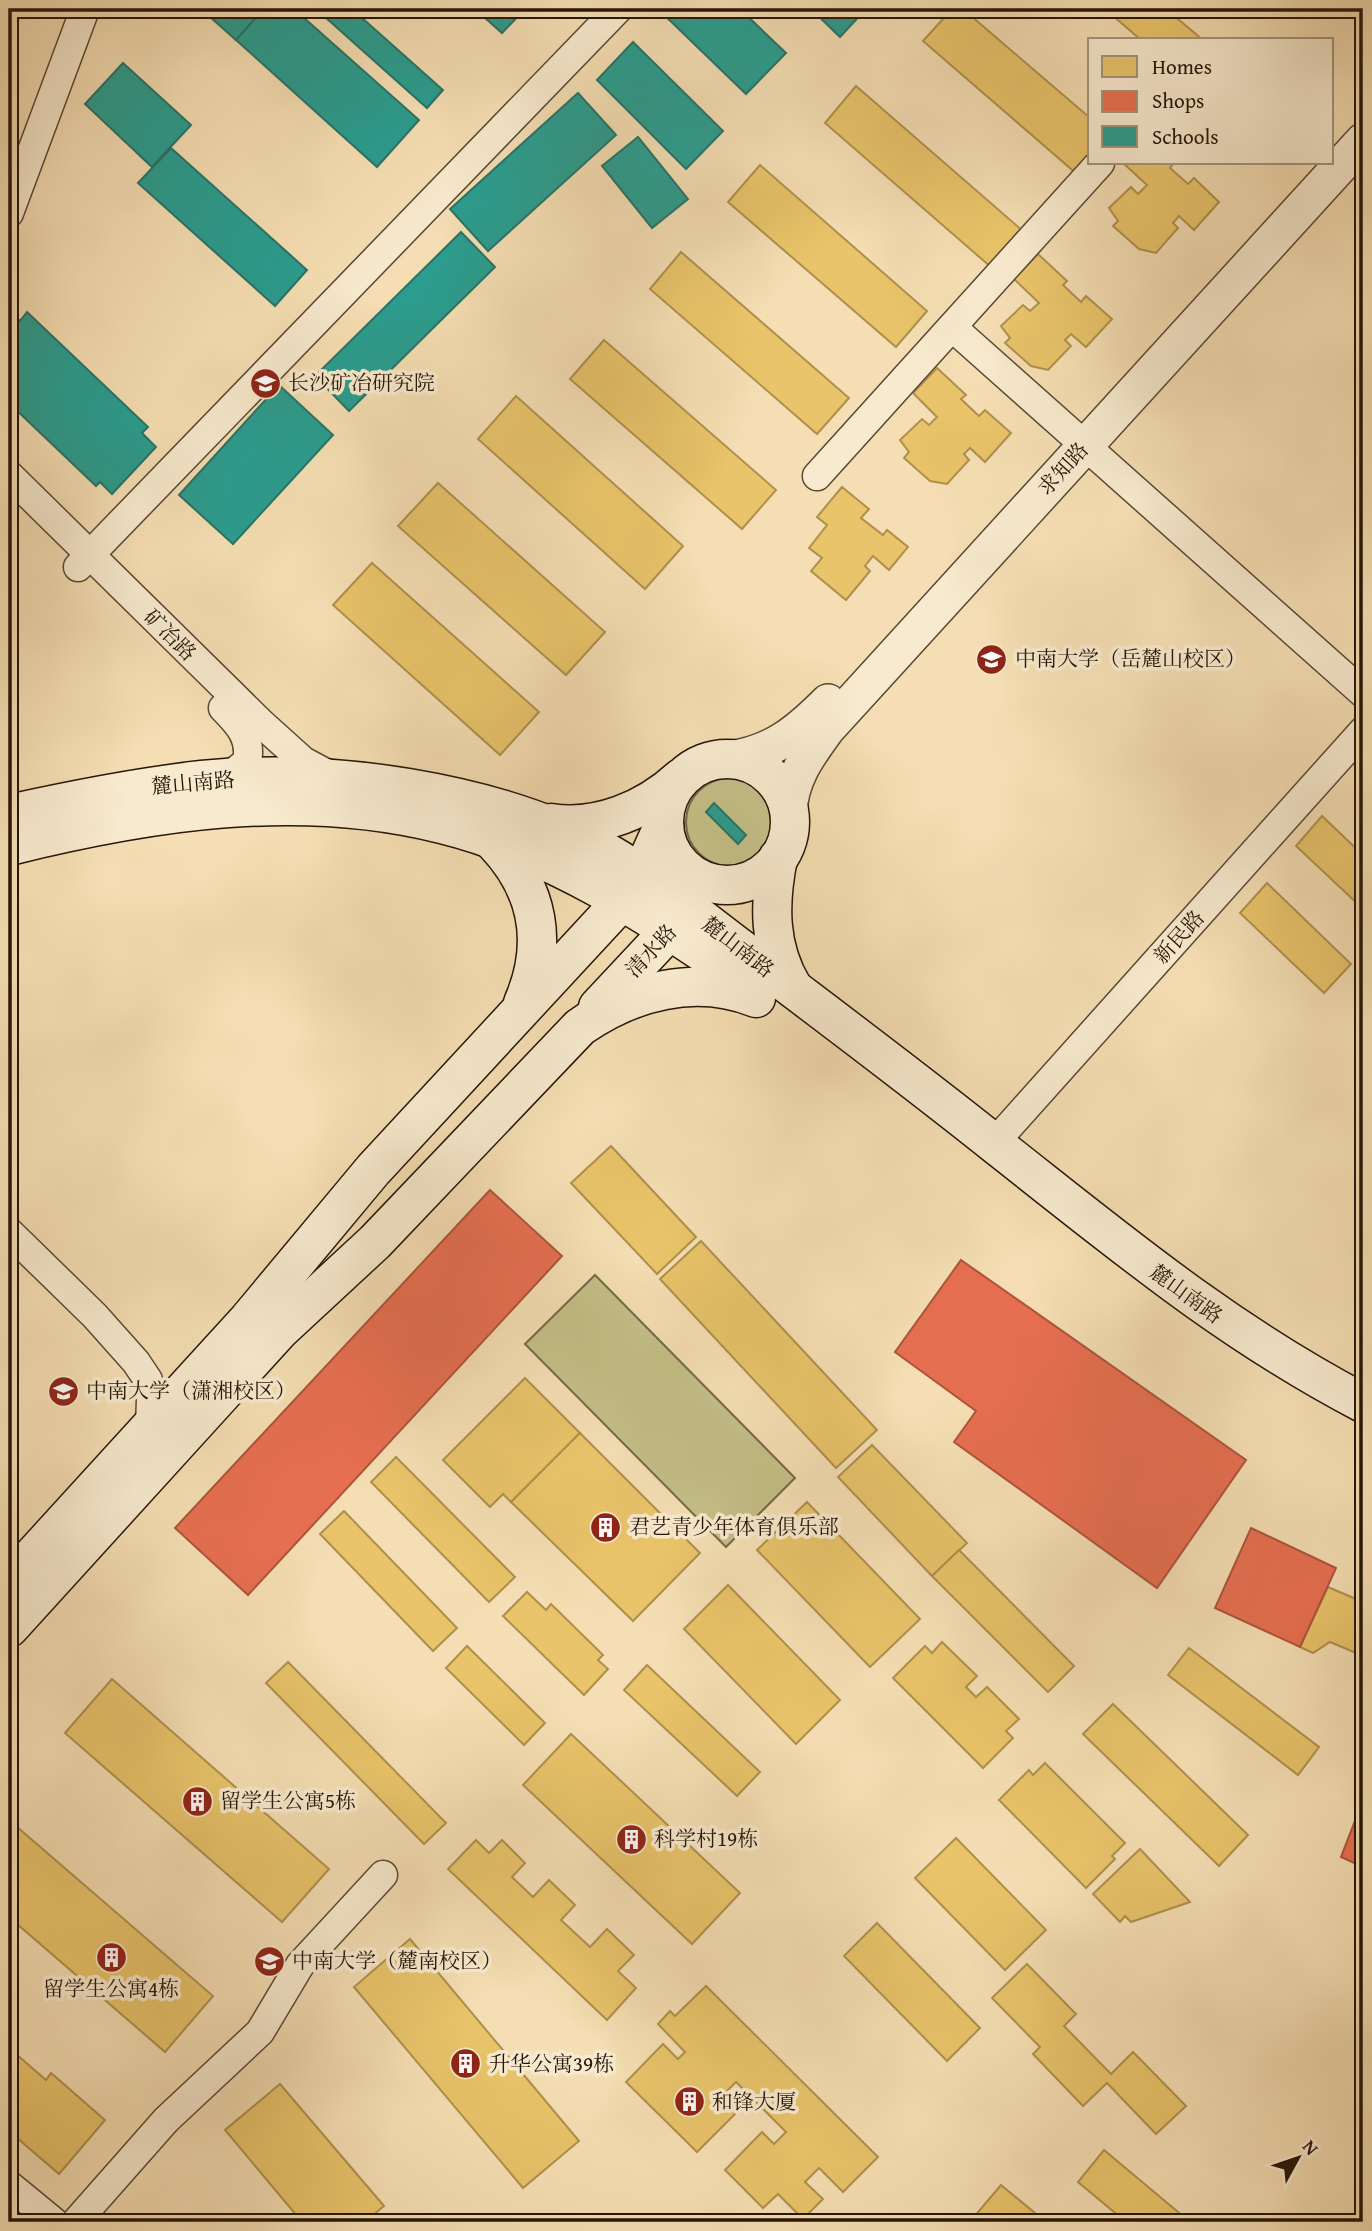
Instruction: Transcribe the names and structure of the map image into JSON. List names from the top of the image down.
{
  "streets": {
    "main road": ["麓山南路", "清水路"],
    "street": ["求知路", "矿冶路", "新民路"]
  },
  "crossings": [
    ["求知路", "清水路"],
    ["矿冶路", "麓山南路"],
    ["麓山南路", "新民路"],
    ["麓山南路", "清水路"]
  ],
  "places": {
    "school or university": [
      "长沙矿冶研究院",
      "中南大学（岳麓山校区）",
      "中南大学（潇湘校区）",
      "中南大学（麓南校区）"
    ],
    "building": [
      "君艺青少年体育俱乐部",
      "留学生公寓5栋",
      "科学村19栋",
      "留学生公寓4栋",
      "升华公寓39栋",
      "和锋大厦"
    ]
  },
  "legend": ["Homes", "Shops", "Schools"],
  "north": "top right"
}
